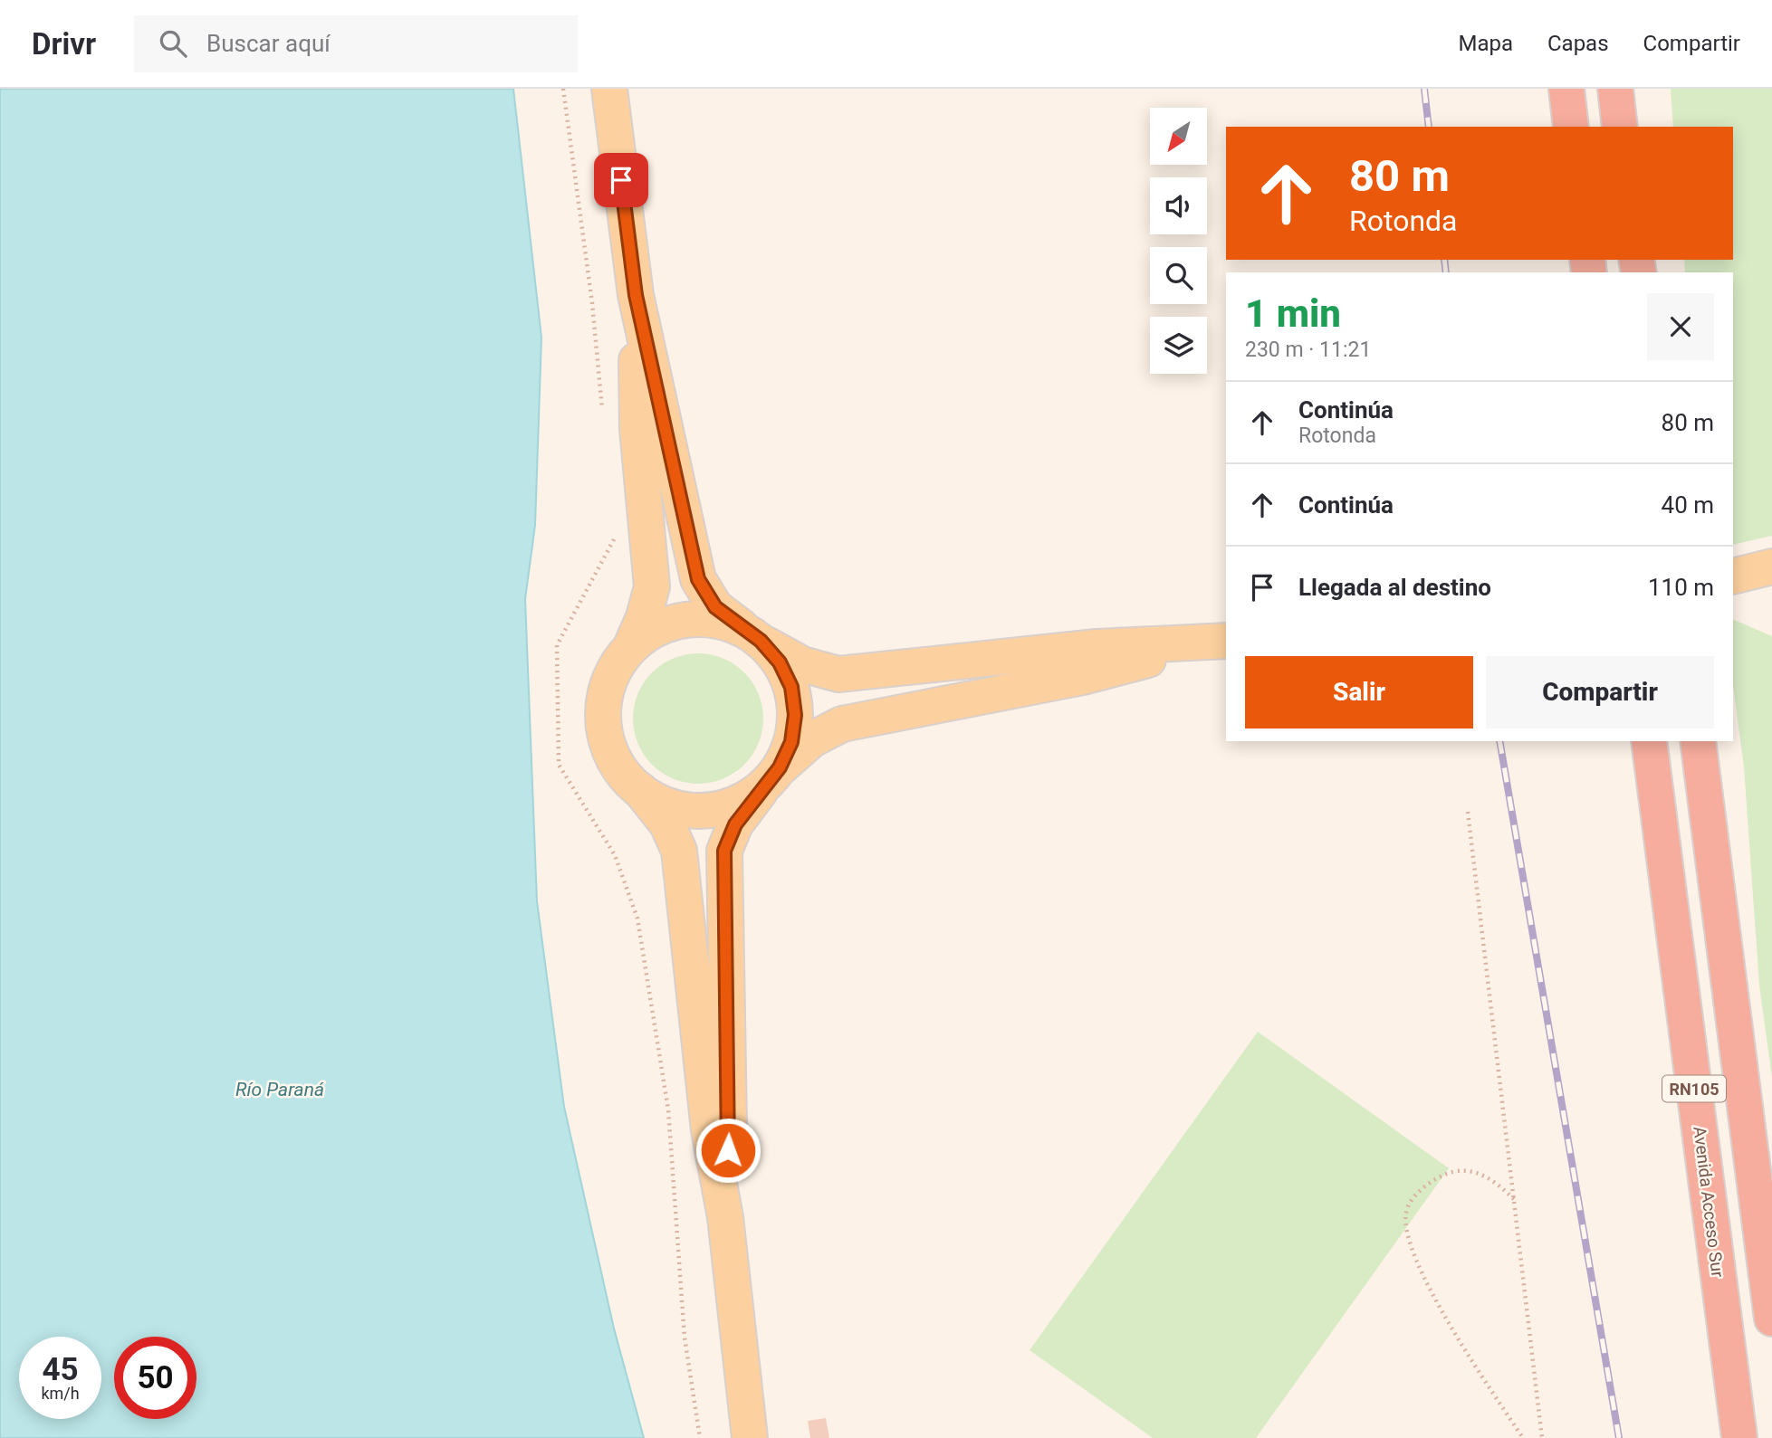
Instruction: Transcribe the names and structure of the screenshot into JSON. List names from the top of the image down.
{
  "streets": {
    "highway": ["RN105", "Avenida Acceso Sur"]
  },
  "water": ["Río Paraná"],
  "north": "bottom left",
  "page": {
    "header": "Drivr",
    "search": "Buscar aquí",
    "nav": ["Mapa", "Capas", "Compartir"],
    "turn": ["80 m", "Rotonda"],
    "heading": ["1 min", "230 m · 11:21"],
    "list": [
      {
        "name": "Continúa",
        "note": "Rotonda",
        "value": "80 m"
      },
      {
        "name": "Continúa",
        "value": "40 m"
      },
      {
        "name": "Llegada al destino",
        "value": "110 m"
      }
    ],
    "buttons": ["Salir", "Compartir"],
    "speed": "45 km/h",
    "limit": "50"
  }
}
